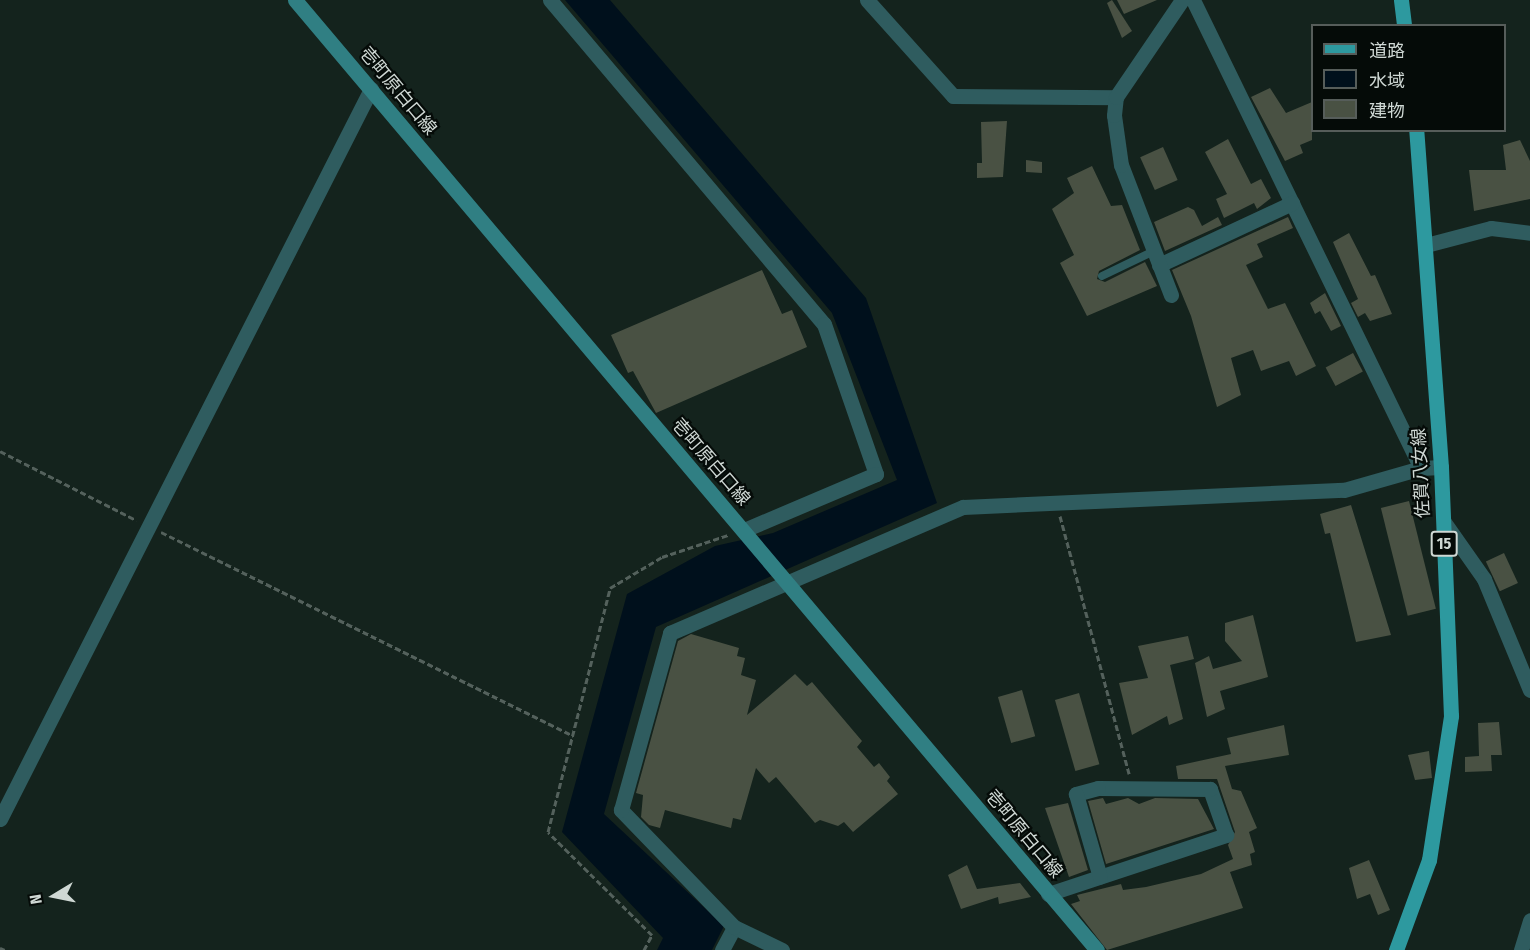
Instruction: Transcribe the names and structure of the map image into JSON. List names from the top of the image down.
{
  "streets": {
    "main road": ["壱町原白口線", "佐賀八女線", "15"]
  },
  "legend": ["道路", "水域", "建物"],
  "north": "left"
}
